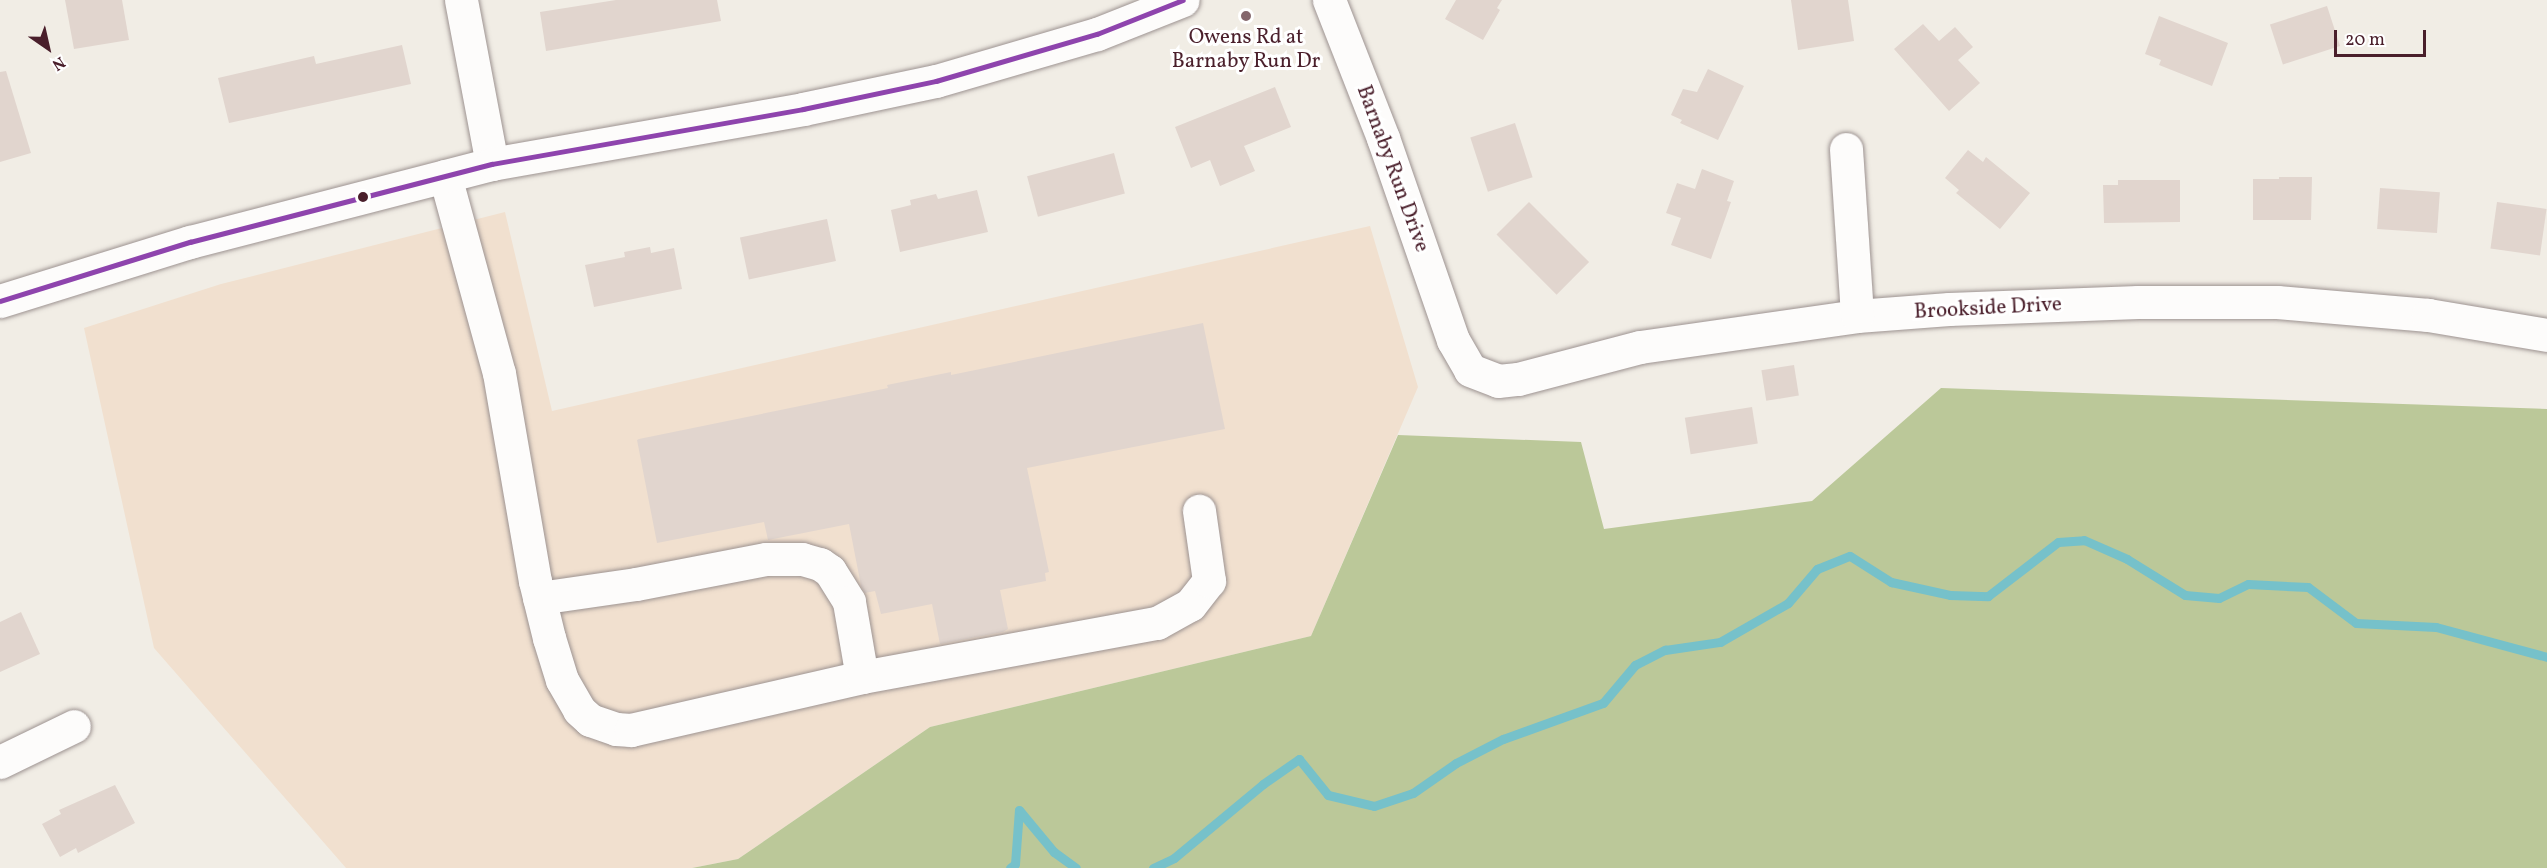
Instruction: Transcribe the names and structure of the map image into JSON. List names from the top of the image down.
{
  "streets": {
    "street": ["Barnaby Run Drive", "Brookside Drive"]
  },
  "crossings": [
    ["Barnaby Run Drive", "Brookside Drive"]
  ],
  "places": ["Owens Rd at Barnaby Run Dr"],
  "scale_bar": "20 m",
  "north": "bottom right"
}
